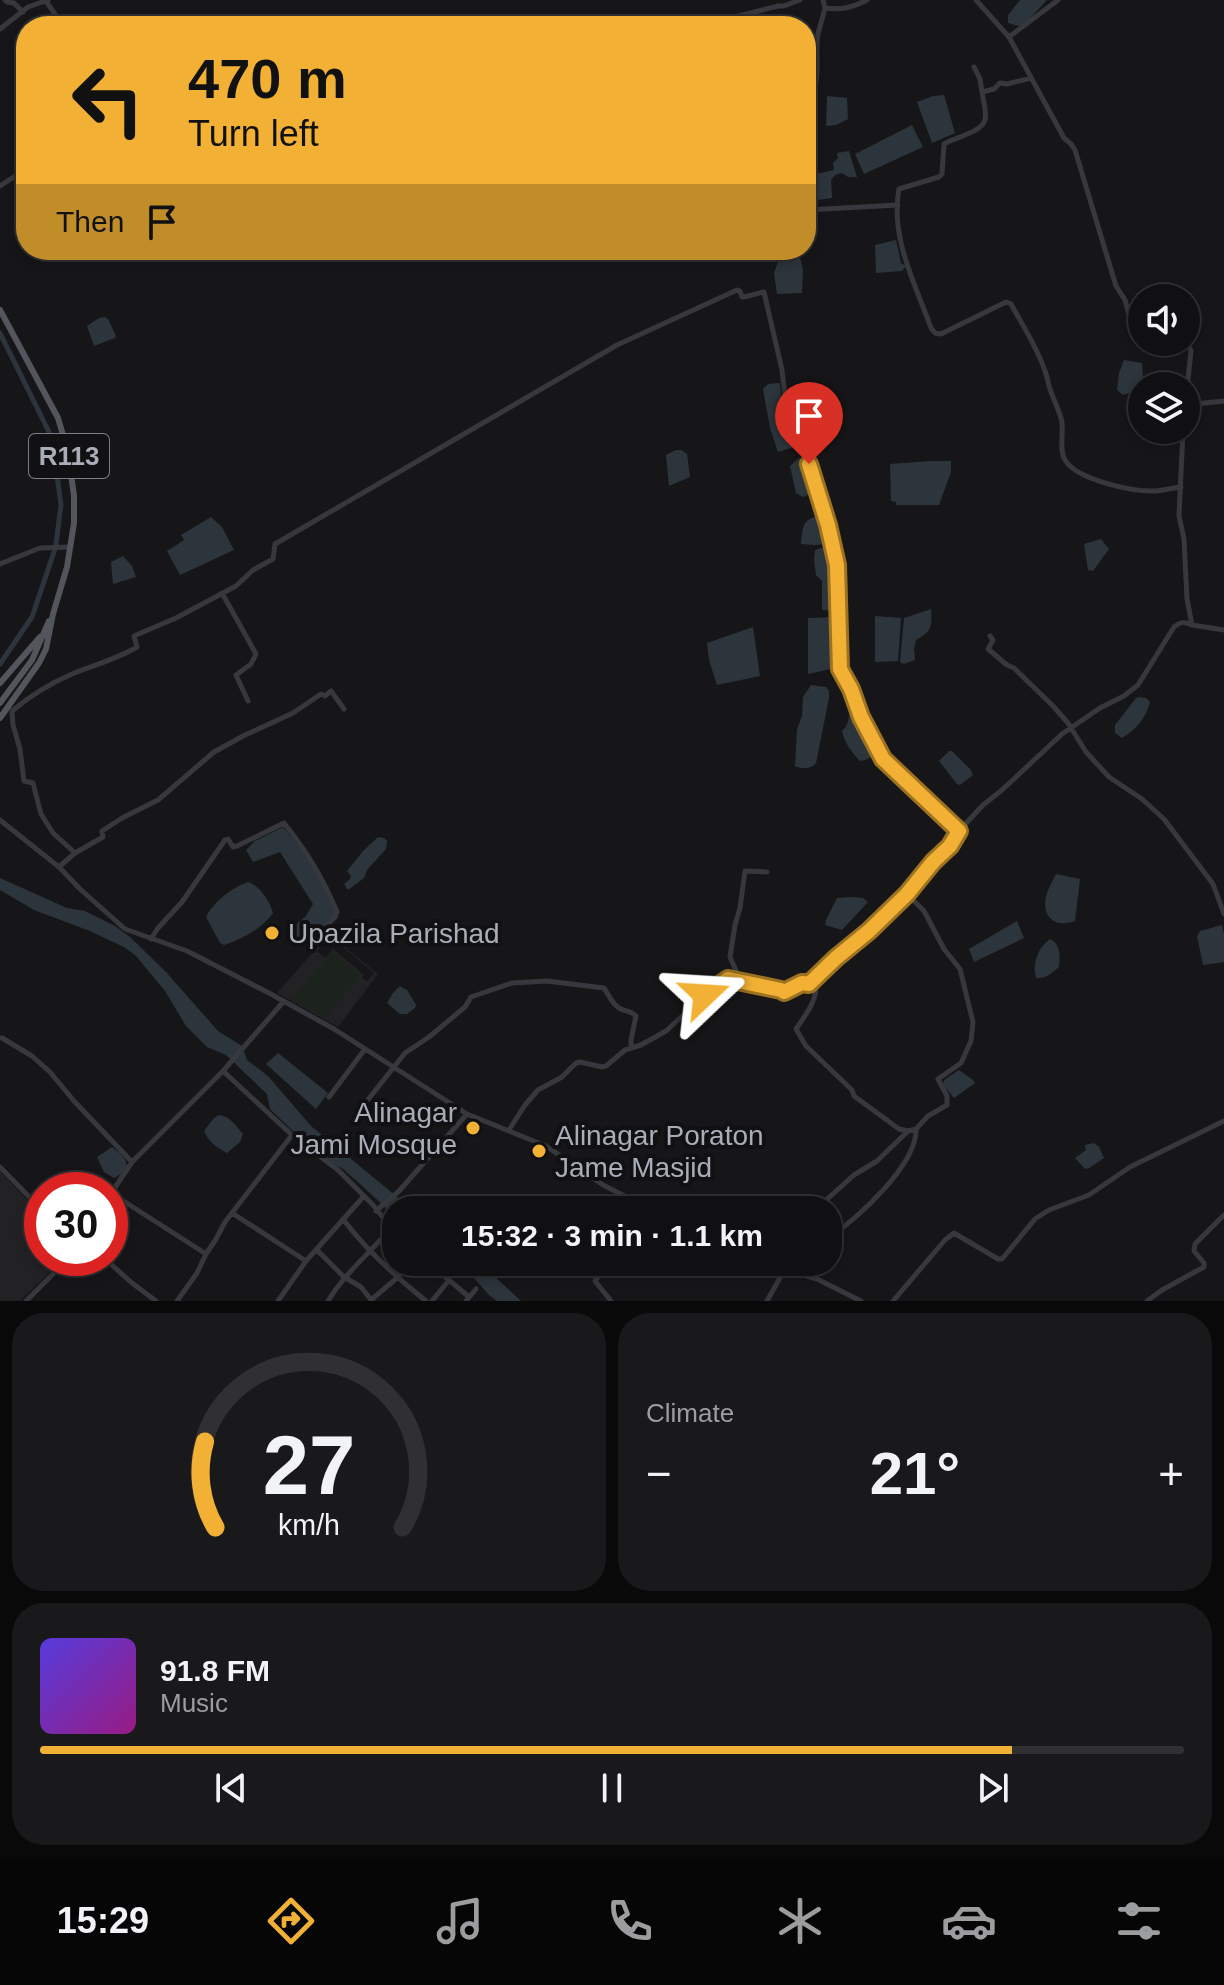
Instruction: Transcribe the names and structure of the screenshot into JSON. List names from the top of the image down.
{
  "streets": {
    "main road": ["R113"]
  },
  "places": ["Upazila Parishad", "Alinagar Jami Mosque", "Alinagar Poraton Jame Masjid"],
  "page": {
    "turn": ["470 m", "Turn left"],
    "then": "Then",
    "limit": "30",
    "trip": "15:32 · 3 min · 1.1 km",
    "tile": "Climate",
    "heat": ["−", "21°", "+"],
    "song": ["91.8 FM", "Music"],
    "tabs": "15:29",
    "gauge": ["27", "km/h"]
  }
}
